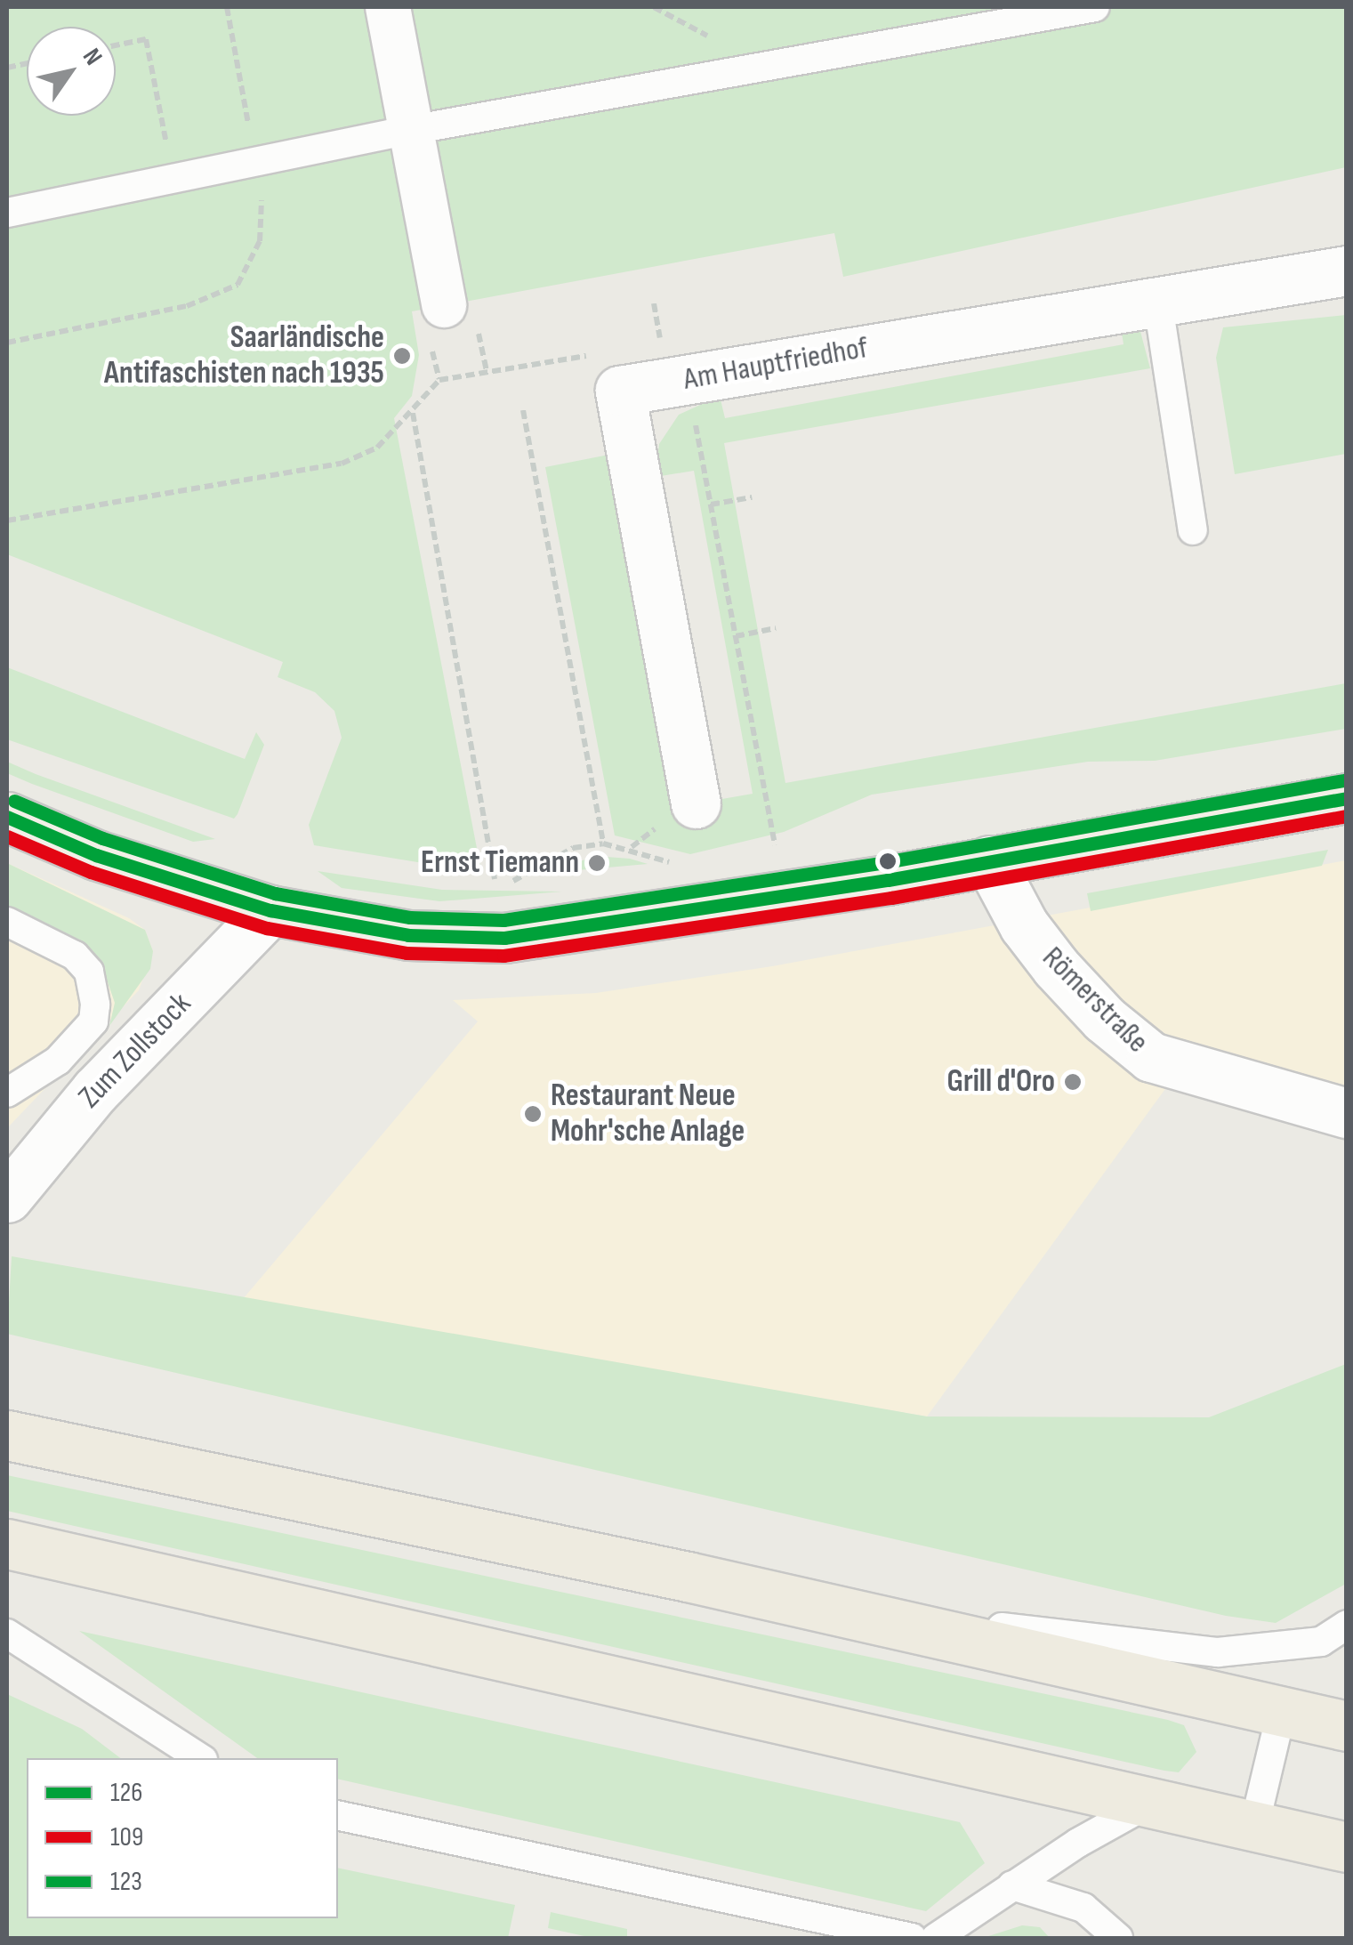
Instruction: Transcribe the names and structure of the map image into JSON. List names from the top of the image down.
{
  "streets": {
    "street": ["Am Hauptfriedhof", "Römerstraße", "Zum Zollstock"]
  },
  "places": [
    "Saarländische Antifaschisten nach 1935",
    "Ernst Tiemann",
    "Grill d'Oro",
    "Restaurant Neue Mohr'sche Anlage"
  ],
  "lines": ["transit line 123", "transit line 126", "transit line 109"],
  "legend": ["126", "109", "123"],
  "north": "top right"
}
